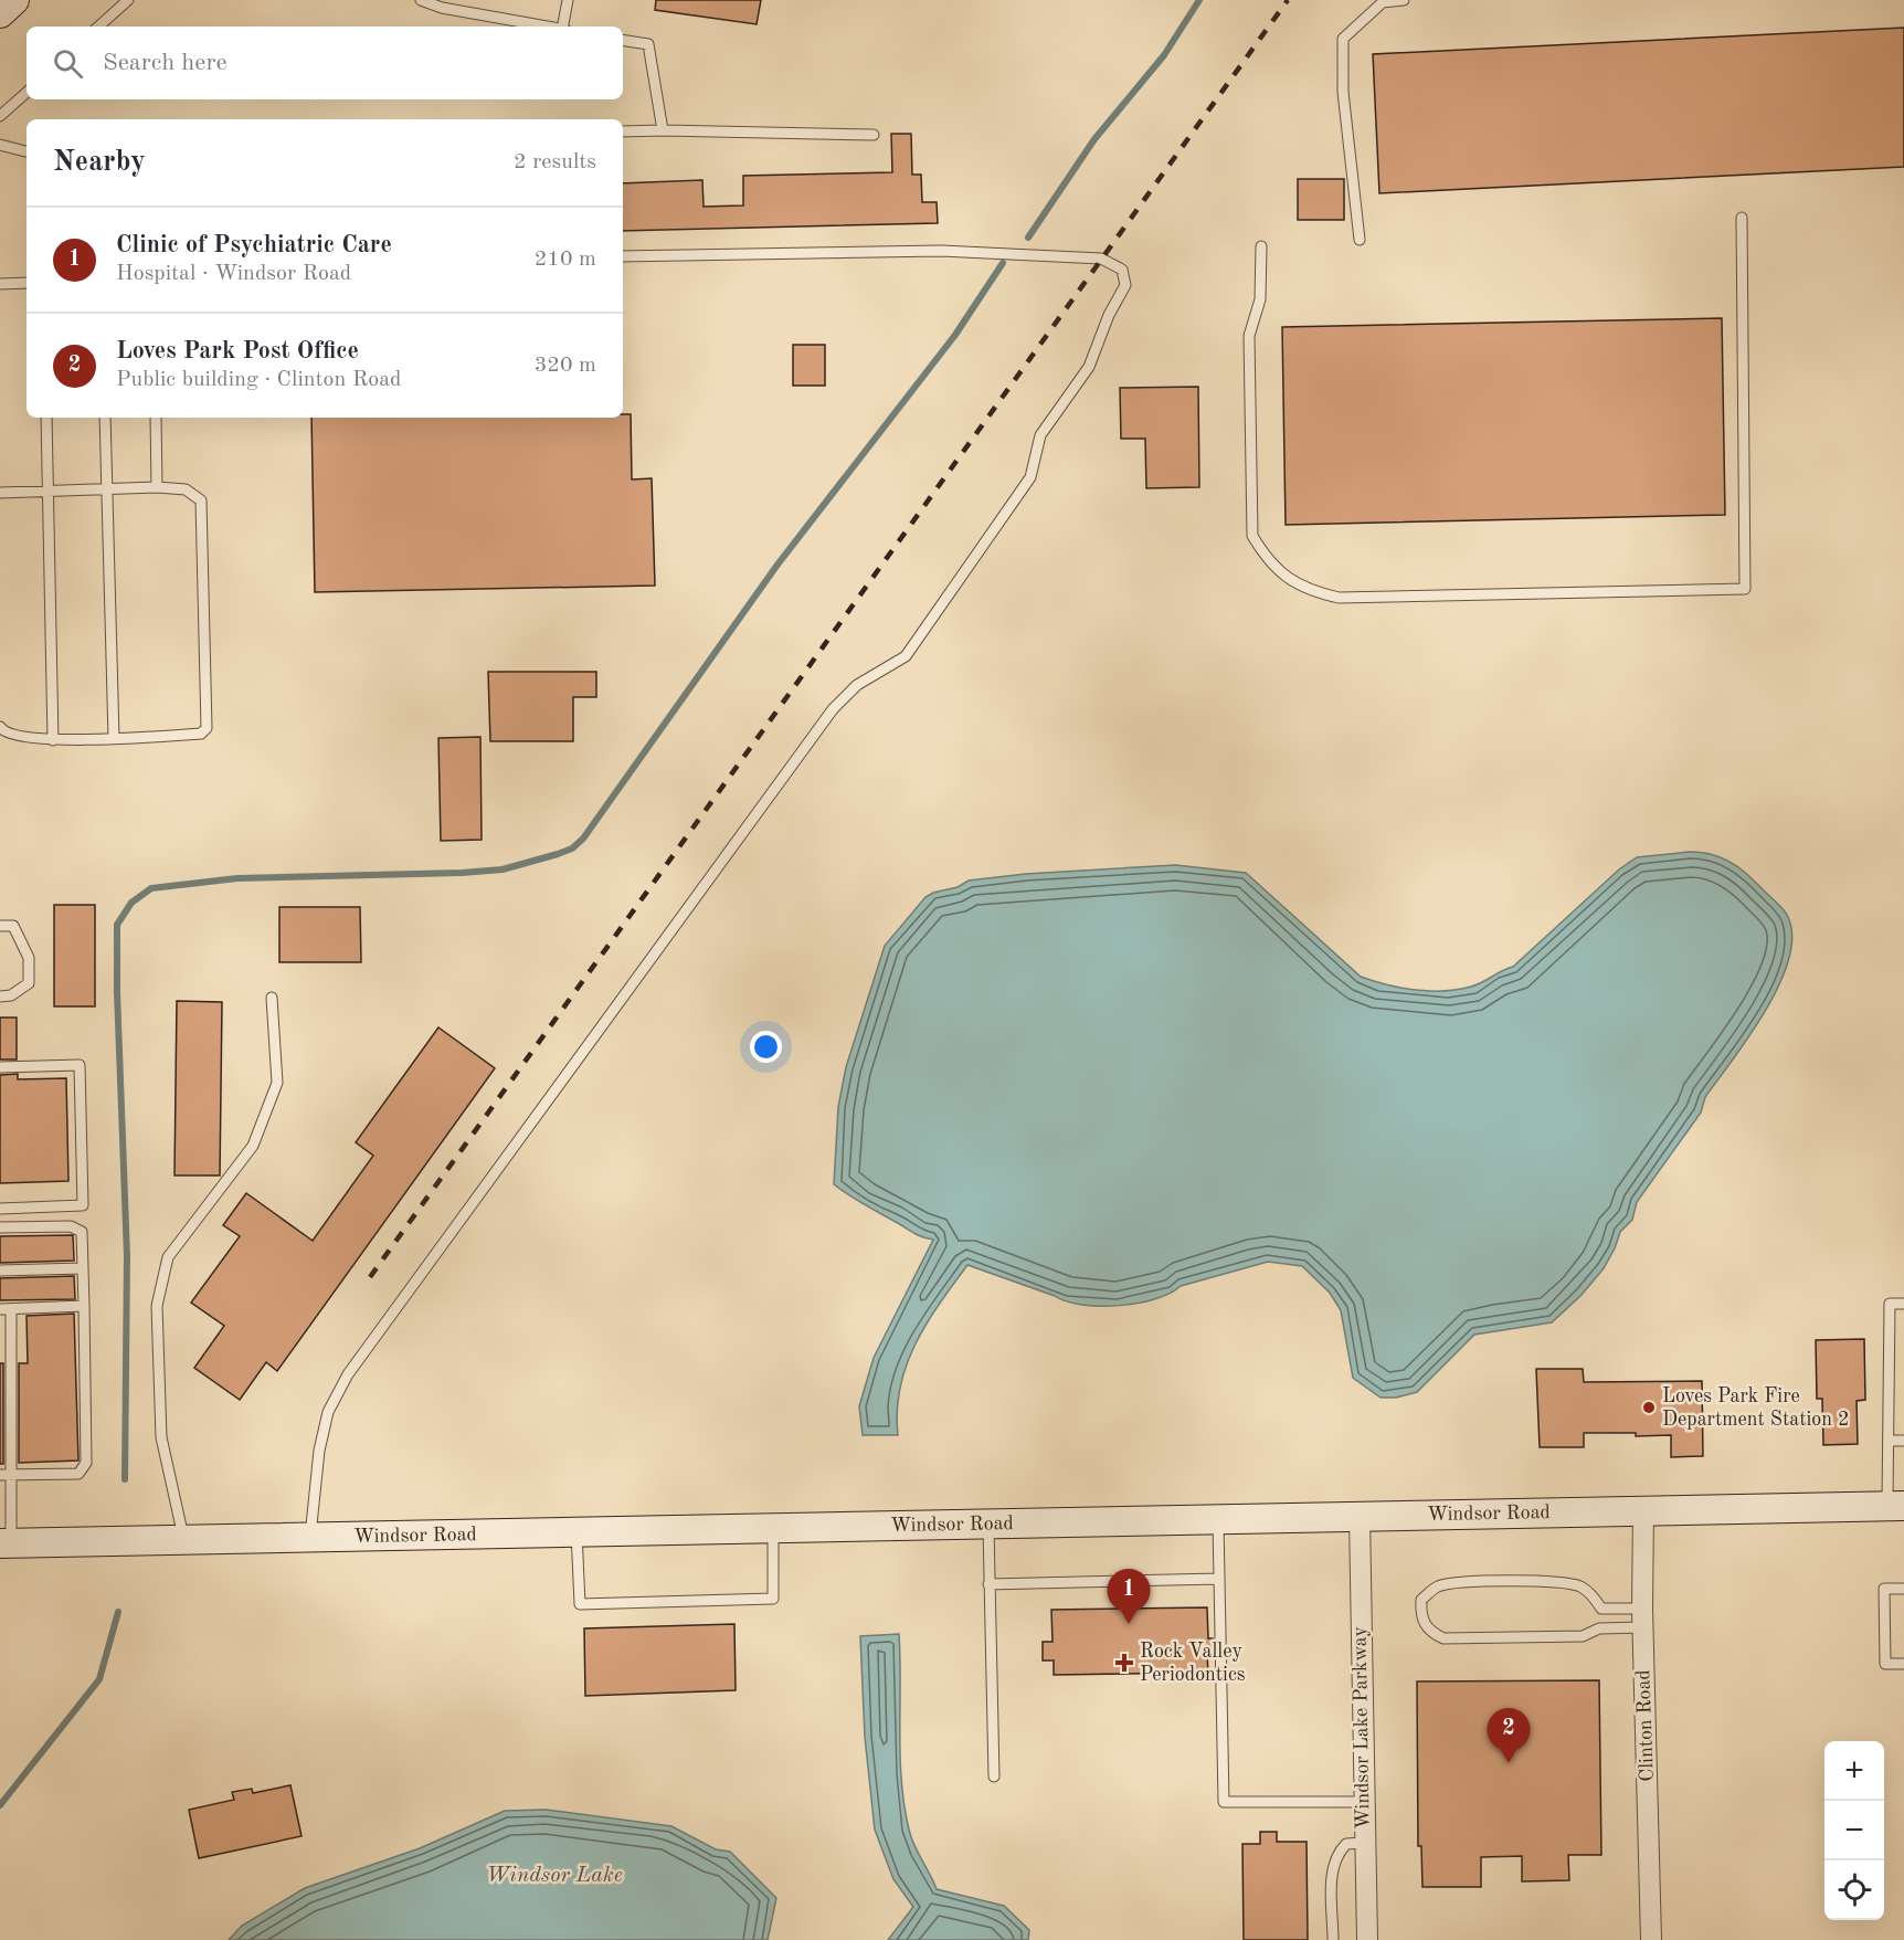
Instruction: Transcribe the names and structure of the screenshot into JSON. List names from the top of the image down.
{
  "streets": {
    "street": ["Windsor Road", "Clinton Road", "Windsor Lake Parkway"]
  },
  "crossings": [
    ["Windsor Road", "Clinton Road"],
    ["Windsor Road", "Windsor Lake Parkway"]
  ],
  "water": ["Windsor Lake"],
  "places": {
    "other": ["Loves Park Fire Department Station 2"],
    "health": ["Rock Valley Periodontics"]
  },
  "page": {
    "search": "Search here",
    "heading": ["Nearby", "2 results"],
    "list": [
      {
        "mark": "1",
        "name": "Clinic of Psychiatric Care",
        "note": "Hospital · Windsor Road",
        "value": "210 m"
      },
      {
        "mark": "2",
        "name": "Loves Park Post Office",
        "note": "Public building · Clinton Road",
        "value": "320 m"
      }
    ],
    "pins": ["1", "2"],
    "map_buttons": ["+", "−"]
  }
}
